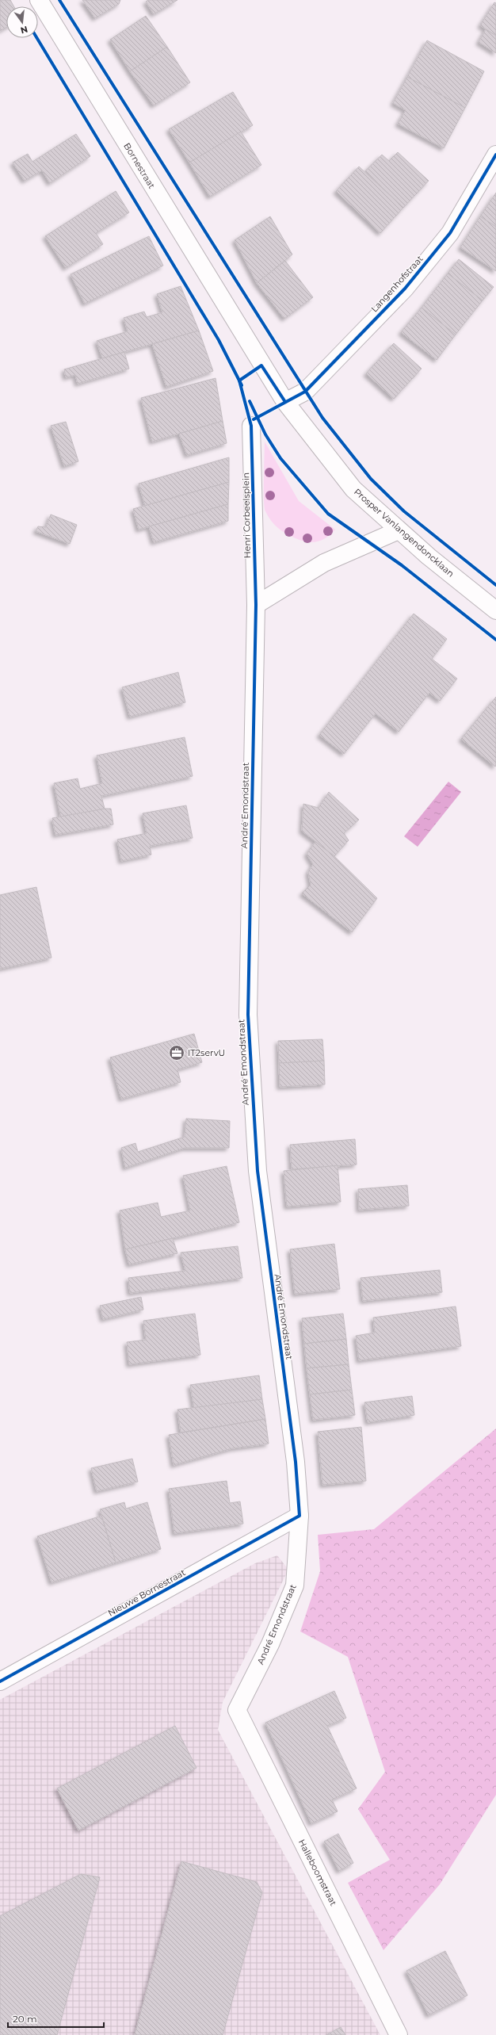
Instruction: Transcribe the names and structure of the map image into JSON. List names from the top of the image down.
{
  "streets": {
    "street": [
      "Bornestraat",
      "Langenhofstraat",
      "Henri Corbeelsplein",
      "Prosper Vanlangendoncklaan",
      "André Emondstraat",
      "Nieuwe Bornestraat",
      "Halleboomstraat"
    ]
  },
  "crossings": [
    ["Bornestraat", "Langenhofstraat"],
    ["Bornestraat", "Prosper Vanlangendoncklaan"],
    ["Langenhofstraat", "Prosper Vanlangendoncklaan"],
    ["Henri Corbeelsplein", "André Emondstraat"],
    ["André Emondstraat", "Nieuwe Bornestraat"],
    ["André Emondstraat", "Halleboomstraat"]
  ],
  "places": {
    "office": ["IT2servU"]
  },
  "scale_bar": "20 m",
  "north": "bottom"
}
